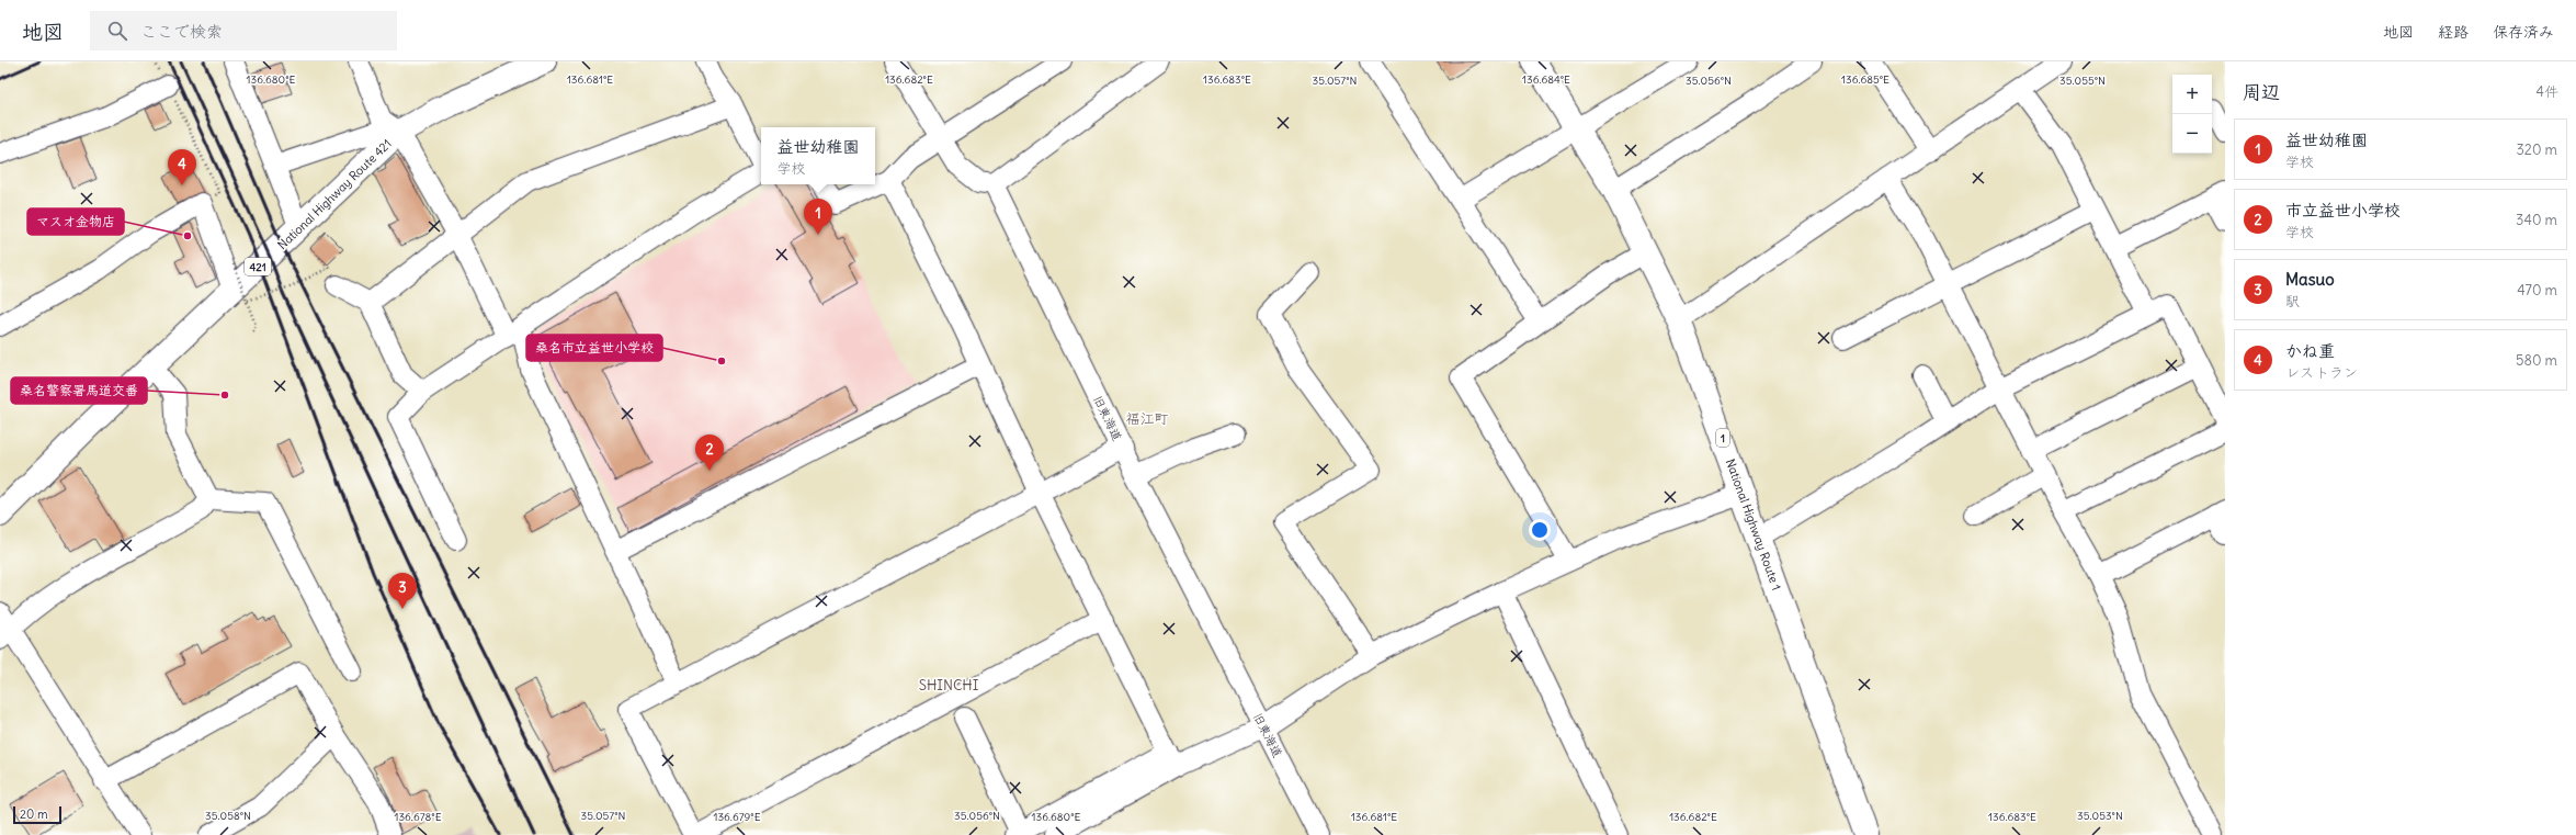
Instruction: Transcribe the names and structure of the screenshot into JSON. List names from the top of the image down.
{
  "streets": {
    "highway": [
      "National Highway Route 421",
      "421",
      "1",
      "National Highway Route 1"
    ],
    "street": ["旧東海道"]
  },
  "districts": ["福江町", "SHINCHI"],
  "places": ["マスオ金物店", "桑名市立益世小学校", "桑名警察署馬道交番"],
  "scale_bar": "20 m",
  "page": {
    "header": "地図",
    "search": "ここで検索",
    "nav": ["地図", "経路", "保存済み"],
    "heading": ["周辺", "4件"],
    "map_buttons": ["+", "−"],
    "list": [
      {
        "mark": "1",
        "name": "益世幼稚園",
        "note": "学校",
        "value": "320 m"
      },
      {
        "mark": "2",
        "name": "市立益世小学校",
        "note": "学校",
        "value": "340 m"
      },
      {
        "mark": "3",
        "name": "Masuo",
        "note": "駅",
        "value": "470 m"
      },
      {
        "mark": "4",
        "name": "かね重",
        "note": "レストラン",
        "value": "580 m"
      }
    ],
    "popup": ["益世幼稚園", "学校"],
    "pins": [
      "4",
      "1",
      "2",
      "3"
    ],
    "scale": "20 m"
  },
  "coordinates": [
    "136.680°E",
    "136.681°E",
    "136.682°E",
    "136.683°E",
    "136.684°E",
    "136.685°E",
    "35.057°N",
    "35.056°N",
    "35.055°N",
    "35.058°N",
    "35.053°N",
    "136.678°E",
    "136.679°E"
  ]
}
